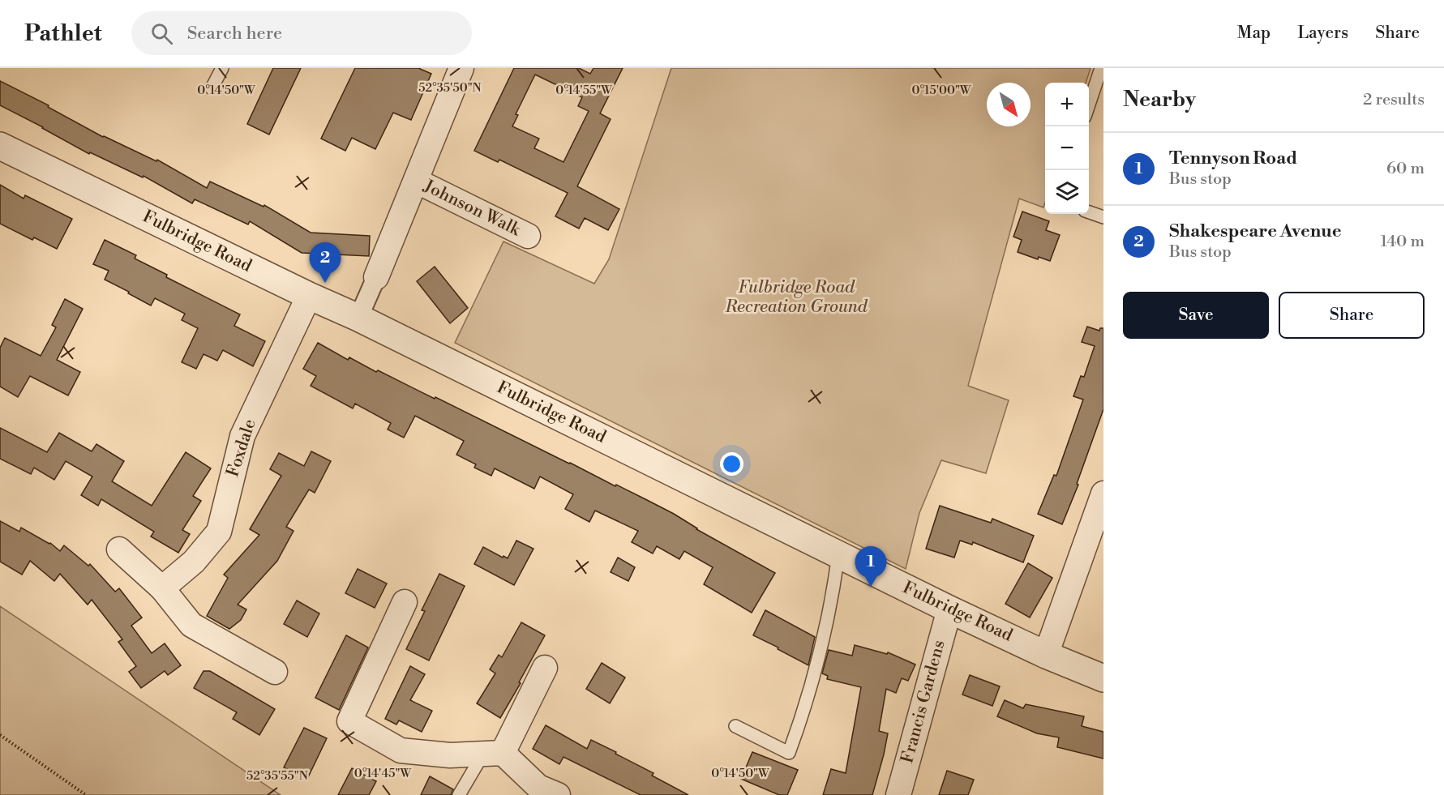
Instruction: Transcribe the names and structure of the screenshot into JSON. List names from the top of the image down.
{
  "streets": {
    "street": [
      "Johnson Walk",
      "Fulbridge Road",
      "Foxdale",
      "Francis Gardens"
    ]
  },
  "crossings": [
    ["Fulbridge Road", "Foxdale"],
    ["Fulbridge Road", "Francis Gardens"]
  ],
  "parks": ["Fulbridge Road Recreation Ground"],
  "north": "bottom right",
  "page": {
    "header": "Pathlet",
    "search": "Search here",
    "nav": ["Map", "Layers", "Share"],
    "heading": ["Nearby", "2 results"],
    "map_buttons": ["+", "−"],
    "list": [
      {
        "mark": "1",
        "name": "Tennyson Road",
        "note": "Bus stop",
        "value": "60 m"
      },
      {
        "mark": "2",
        "name": "Shakespeare Avenue",
        "note": "Bus stop",
        "value": "140 m"
      }
    ],
    "pins": ["2", "1"],
    "buttons": ["Save", "Share"]
  },
  "coordinates": [
    "52°35'50\"N",
    "0°14'50\"W",
    "0°14'55\"W",
    "0°15'00\"W",
    "0°14'45\"W",
    "52°35'55\"N"
  ]
}
